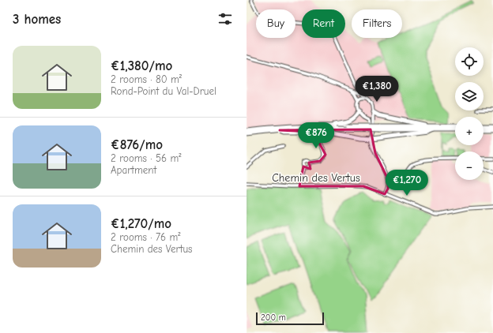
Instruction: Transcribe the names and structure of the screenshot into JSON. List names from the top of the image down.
{
  "streets": {
    "street": ["Chemin des Vertus"]
  },
  "scale_bar": "200 m",
  "page": {
    "heading": "3 homes",
    "chip": ["Buy", "Rent", "Filters"],
    "list": [
      {
        "name": "€1,380/mo",
        "note": "2 rooms · 80 m² · Rond-Point du Val-Druel"
      },
      {
        "name": "€876/mo",
        "note": "2 rooms · 56 m² · Apartment"
      },
      {
        "name": "€1,270/mo",
        "note": "2 rooms · 76 m² · Chemin des Vertus"
      }
    ],
    "map_buttons": ["+", "−"],
    "price": ["€1,380", "€876", "€1,270"],
    "scale": "200 m"
  }
}
